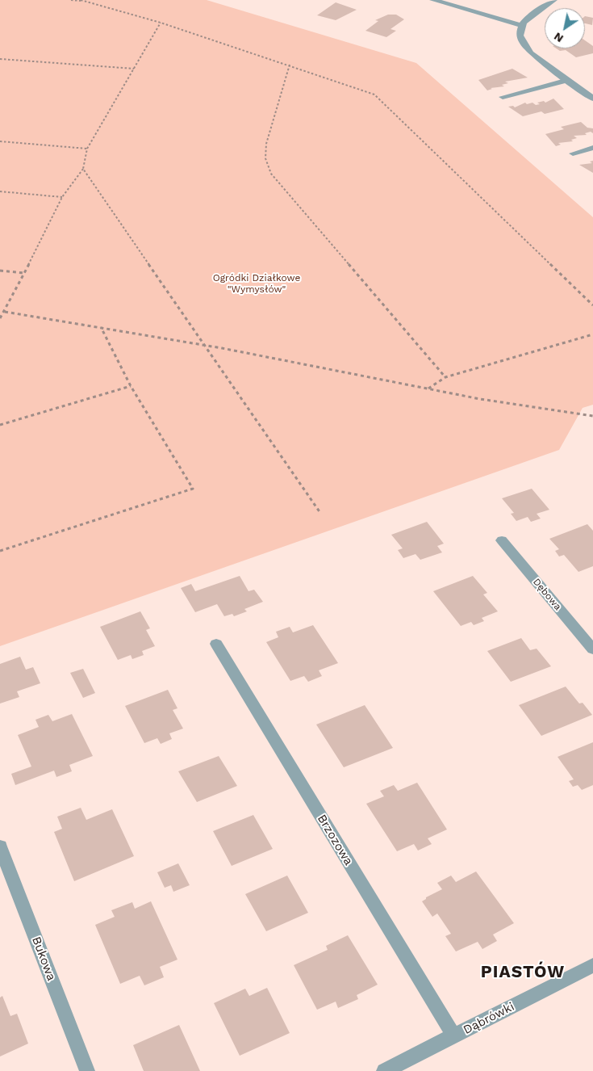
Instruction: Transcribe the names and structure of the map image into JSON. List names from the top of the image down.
{
  "streets": {
    "street": [
      "Dębowa",
      "Brzozowa",
      "Bukowa",
      "Dąbrówki"
    ]
  },
  "crossings": [
    ["Brzozowa", "Dąbrówki"]
  ],
  "districts": ["PIASTÓW"],
  "parks": ["Ogródki Działkowe \"Wymysłów\""],
  "north": "bottom left"
}
